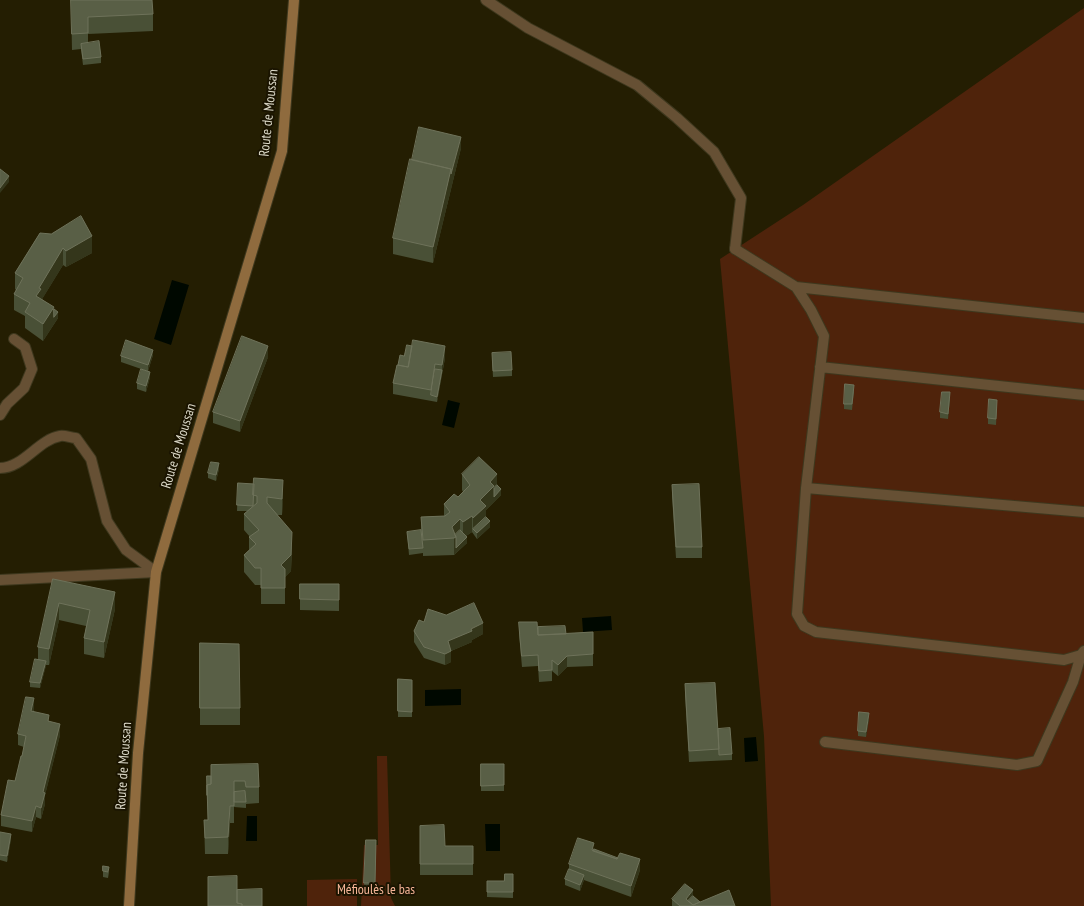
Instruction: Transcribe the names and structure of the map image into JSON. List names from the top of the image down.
{
  "streets": {
    "street": ["Route de Moussan"]
  },
  "parks": ["Méfioulès le bas"]
}
